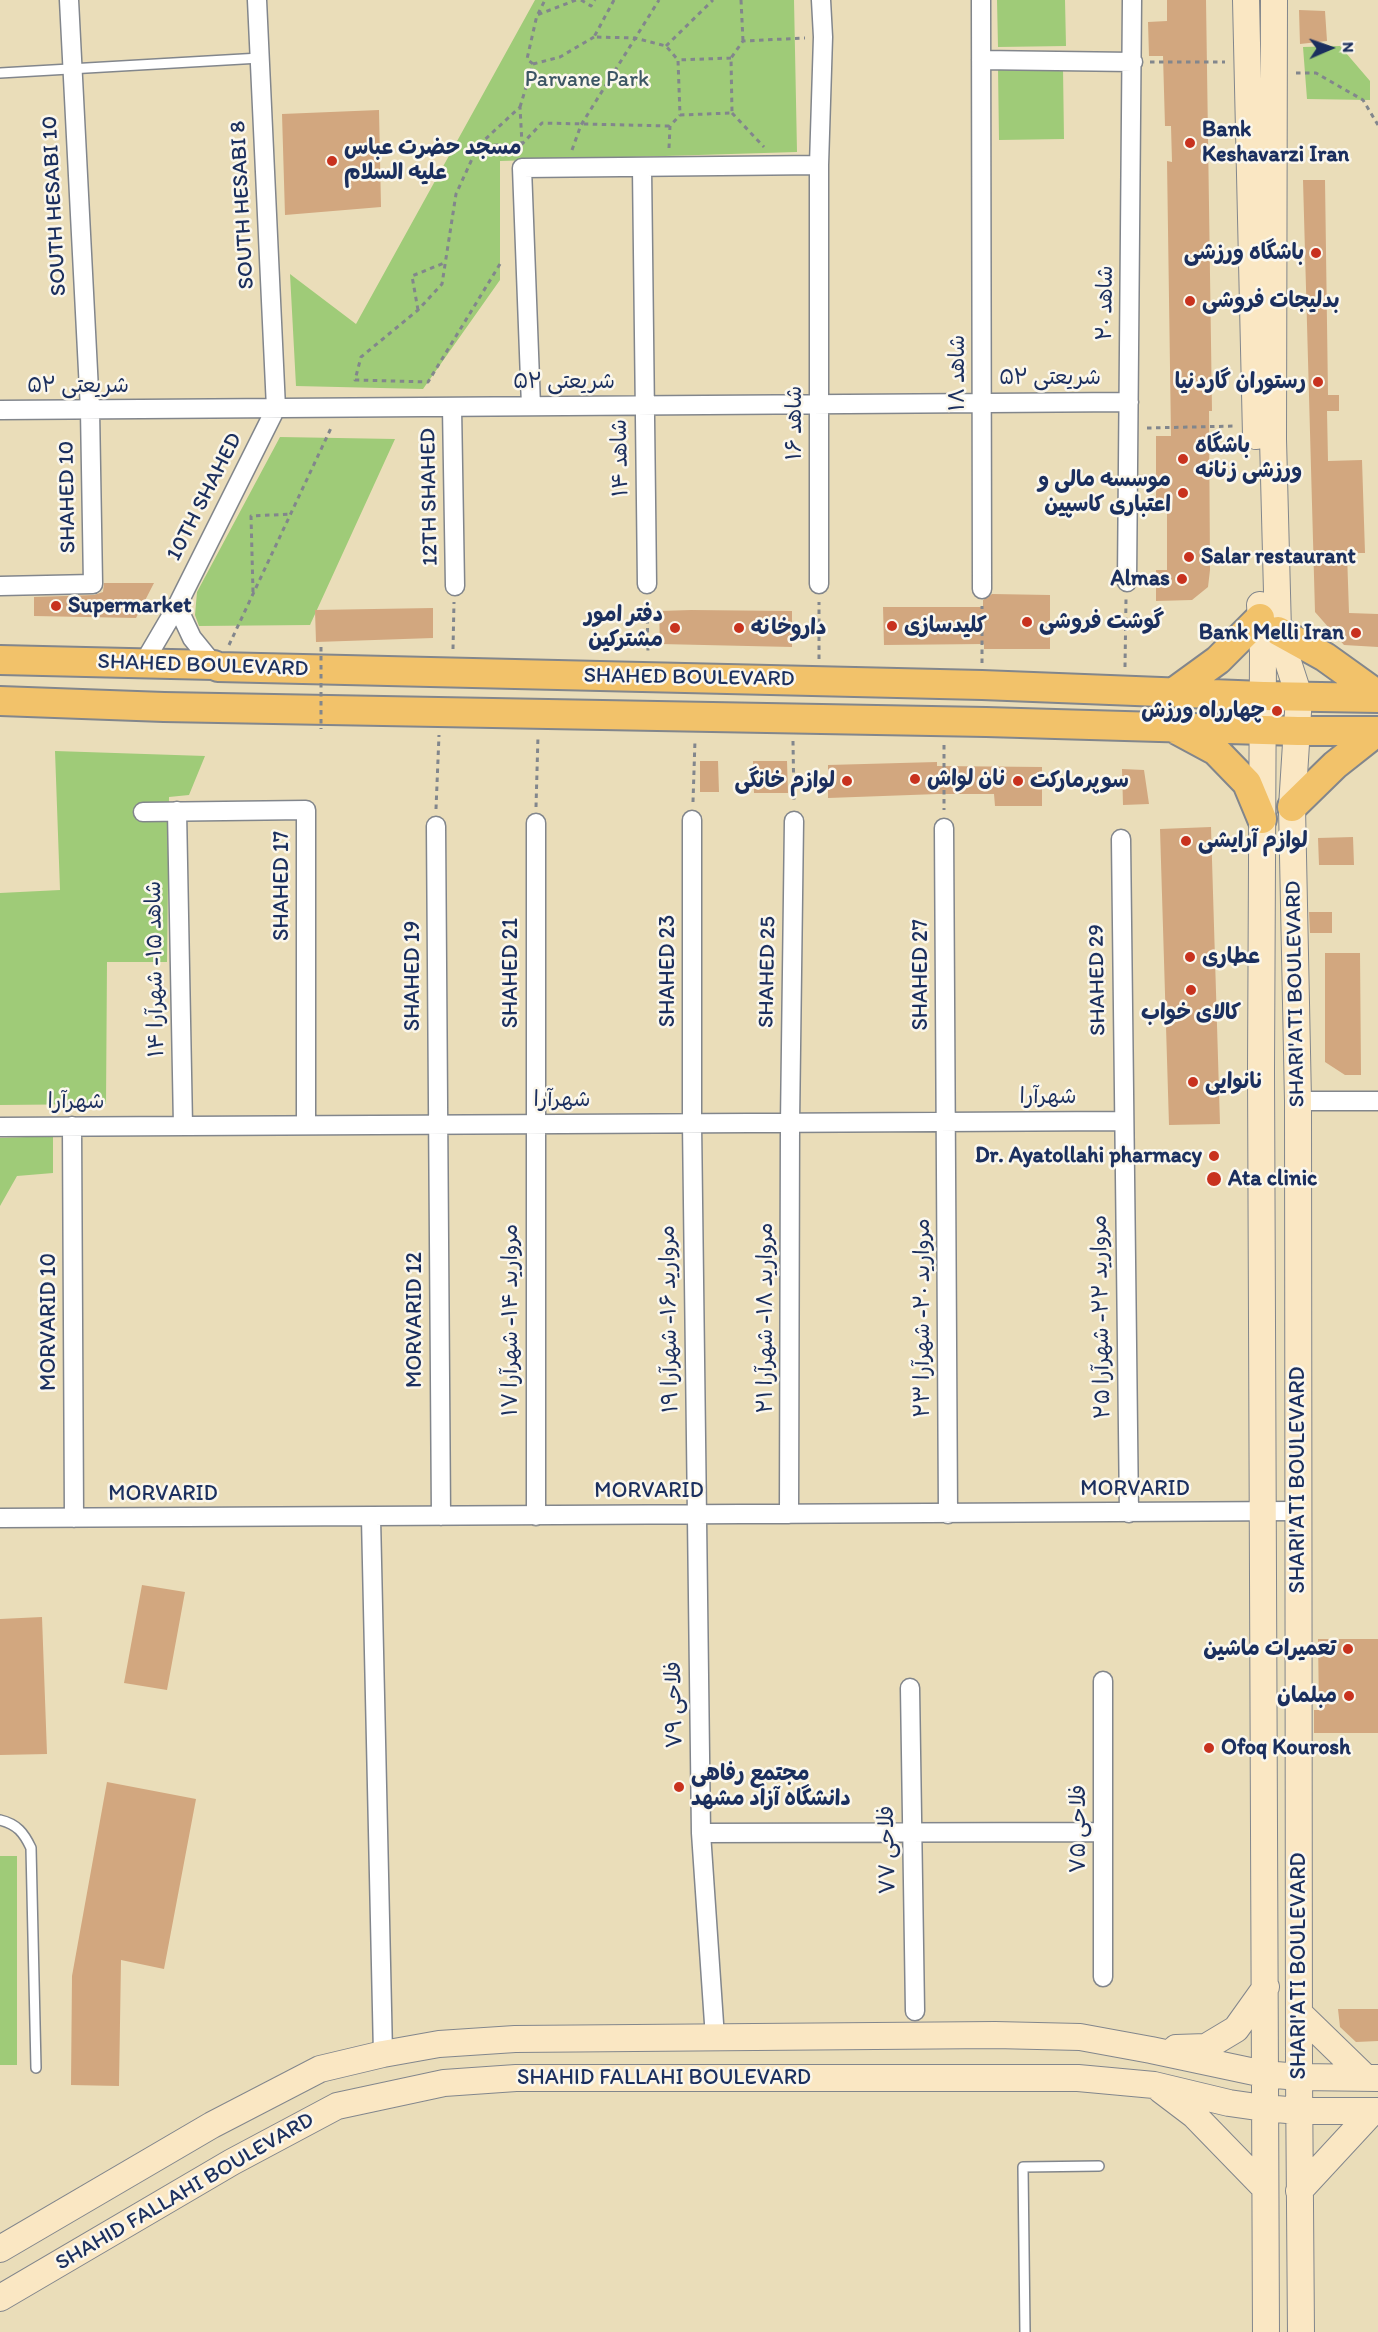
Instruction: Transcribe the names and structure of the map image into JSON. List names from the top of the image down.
{
  "streets": {
    "main road": ["SHAHED BOULEVARD", "SHARI'ATI BOULEVARD", "SHAHID FALLAHI BOULEVARD"],
    "street": [
      "SOUTH HESABI 8",
      "SOUTH HESABI 10",
      "شاهد ۲۰",
      "شاهد ۱۸",
      "شریعتی ۵۲",
      "شاهد ۱۶",
      "شاهد ۱۴",
      "SHAHED 10",
      "10TH SHAHED",
      "12TH SHAHED",
      "SHAHED 17",
      "شاهد ۱۵- شهرآرا ۱۴",
      "SHAHED 23",
      "SHAHED 25",
      "SHAHED 21",
      "SHAHED 27",
      "SHAHED 19",
      "SHAHED 29",
      "شهرآرا",
      "مروارید ۲۲- شهرآرا ۲۵",
      "مروارید ۱۸- شهرآرا ۲۱",
      "مروارید ۲۰- شهرآرا ۲۳",
      "مروارید ۱۶- شهرآرا ۱۹",
      "MORVARID 12",
      "مروارید ۱۴- شهرآرا ۱۷",
      "MORVARID 10",
      "MORVARID",
      "فلاحی ۷۹",
      "فلاحی ۷۵",
      "فلاحی ۷۷"
    ]
  },
  "crossings": [
    ["SOUTH HESABI 8", "شریعتی ۵۲"],
    ["SOUTH HESABI 8", "10TH SHAHED"],
    ["SOUTH HESABI 10", "شریعتی ۵۲"],
    ["SOUTH HESABI 10", "SHAHED 10"],
    ["شاهد ۲۰", "شریعتی ۵۲"],
    ["شاهد ۱۸", "شریعتی ۵۲"],
    ["شریعتی ۵۲", "شاهد ۱۶"],
    ["شریعتی ۵۲", "شاهد ۱۴"],
    ["شریعتی ۵۲", "SHAHED 10"],
    ["شریعتی ۵۲", "10TH SHAHED"],
    ["شریعتی ۵۲", "12TH SHAHED"],
    ["10TH SHAHED", "SHAHED BOULEVARD"],
    ["SHAHED BOULEVARD", "SHARI'ATI BOULEVARD"],
    ["SHAHED 17", "شاهد ۱۵- شهرآرا ۱۴"],
    ["SHAHED 17", "شهرآرا"],
    ["شاهد ۱۵- شهرآرا ۱۴", "شهرآرا"],
    ["SHAHED 23", "شهرآرا"],
    ["SHAHED 23", "مروارید ۱۶- شهرآرا ۱۹"],
    ["SHAHED 25", "شهرآرا"],
    ["SHAHED 25", "مروارید ۱۸- شهرآرا ۲۱"],
    ["SHAHED 21", "شهرآرا"],
    ["SHAHED 21", "مروارید ۱۴- شهرآرا ۱۷"],
    ["SHAHED 27", "شهرآرا"],
    ["SHAHED 27", "مروارید ۲۰- شهرآرا ۲۳"],
    ["SHAHED 19", "شهرآرا"],
    ["SHAHED 19", "MORVARID 12"],
    ["SHAHED 29", "شهرآرا"],
    ["SHAHED 29", "مروارید ۲۲- شهرآرا ۲۵"],
    ["SHARI'ATI BOULEVARD", "MORVARID"],
    ["SHARI'ATI BOULEVARD", "SHAHID FALLAHI BOULEVARD"],
    ["شهرآرا", "مروارید ۲۲- شهرآرا ۲۵"],
    ["شهرآرا", "مروارید ۱۸- شهرآرا ۲۱"],
    ["شهرآرا", "مروارید ۲۰- شهرآرا ۲۳"],
    ["شهرآرا", "مروارید ۱۶- شهرآرا ۱۹"],
    ["شهرآرا", "MORVARID 12"],
    ["شهرآرا", "مروارید ۱۴- شهرآرا ۱۷"],
    ["شهرآرا", "MORVARID 10"],
    ["مروارید ۲۲- شهرآرا ۲۵", "MORVARID"],
    ["مروارید ۱۸- شهرآرا ۲۱", "MORVARID"],
    ["مروارید ۲۰- شهرآرا ۲۳", "MORVARID"],
    ["مروارید ۱۶- شهرآرا ۱۹", "MORVARID"],
    ["مروارید ۱۶- شهرآرا ۱۹", "فلاحی ۷۹"],
    ["MORVARID 12", "MORVARID"],
    ["مروارید ۱۴- شهرآرا ۱۷", "MORVARID"],
    ["MORVARID 10", "MORVARID"],
    ["MORVARID", "فلاحی ۷۹"],
    ["فلاحی ۷۹", "SHAHID FALLAHI BOULEVARD"]
  ],
  "parks": ["Parvane Park"],
  "places": [
    "Bank Keshavarzi Iran",
    "مسجد حضرت عباس علیه السلام",
    "باشگاه ورزشی",
    "بدلیجات فروشی",
    "رستوران گاردنیا",
    "باشگاه ورزشی زنانه",
    "موسسه مالی و اعتباری کاسپین",
    "Salar restaurant",
    "Almas",
    "Supermarket",
    "گوشت فروشی",
    "کلیدسازی",
    "دفتر امور مشترکین",
    "داروخانه",
    "Bank Melli Iran",
    "چهارراه ورزش",
    "نان لواش",
    "لوازم خانگی",
    "سوپرمارکت",
    "لوازم آرایشی",
    "عطاری",
    "کالای خواب",
    "نانوایی",
    "Dr. Ayatollahi pharmacy",
    "Ata clinic",
    "تعمیرات ماشین",
    "مبلمان",
    "Ofoq Kourosh",
    "مجتمع رفاهی دانشگاه آزاد مشهد"
  ],
  "north": "right"
}
